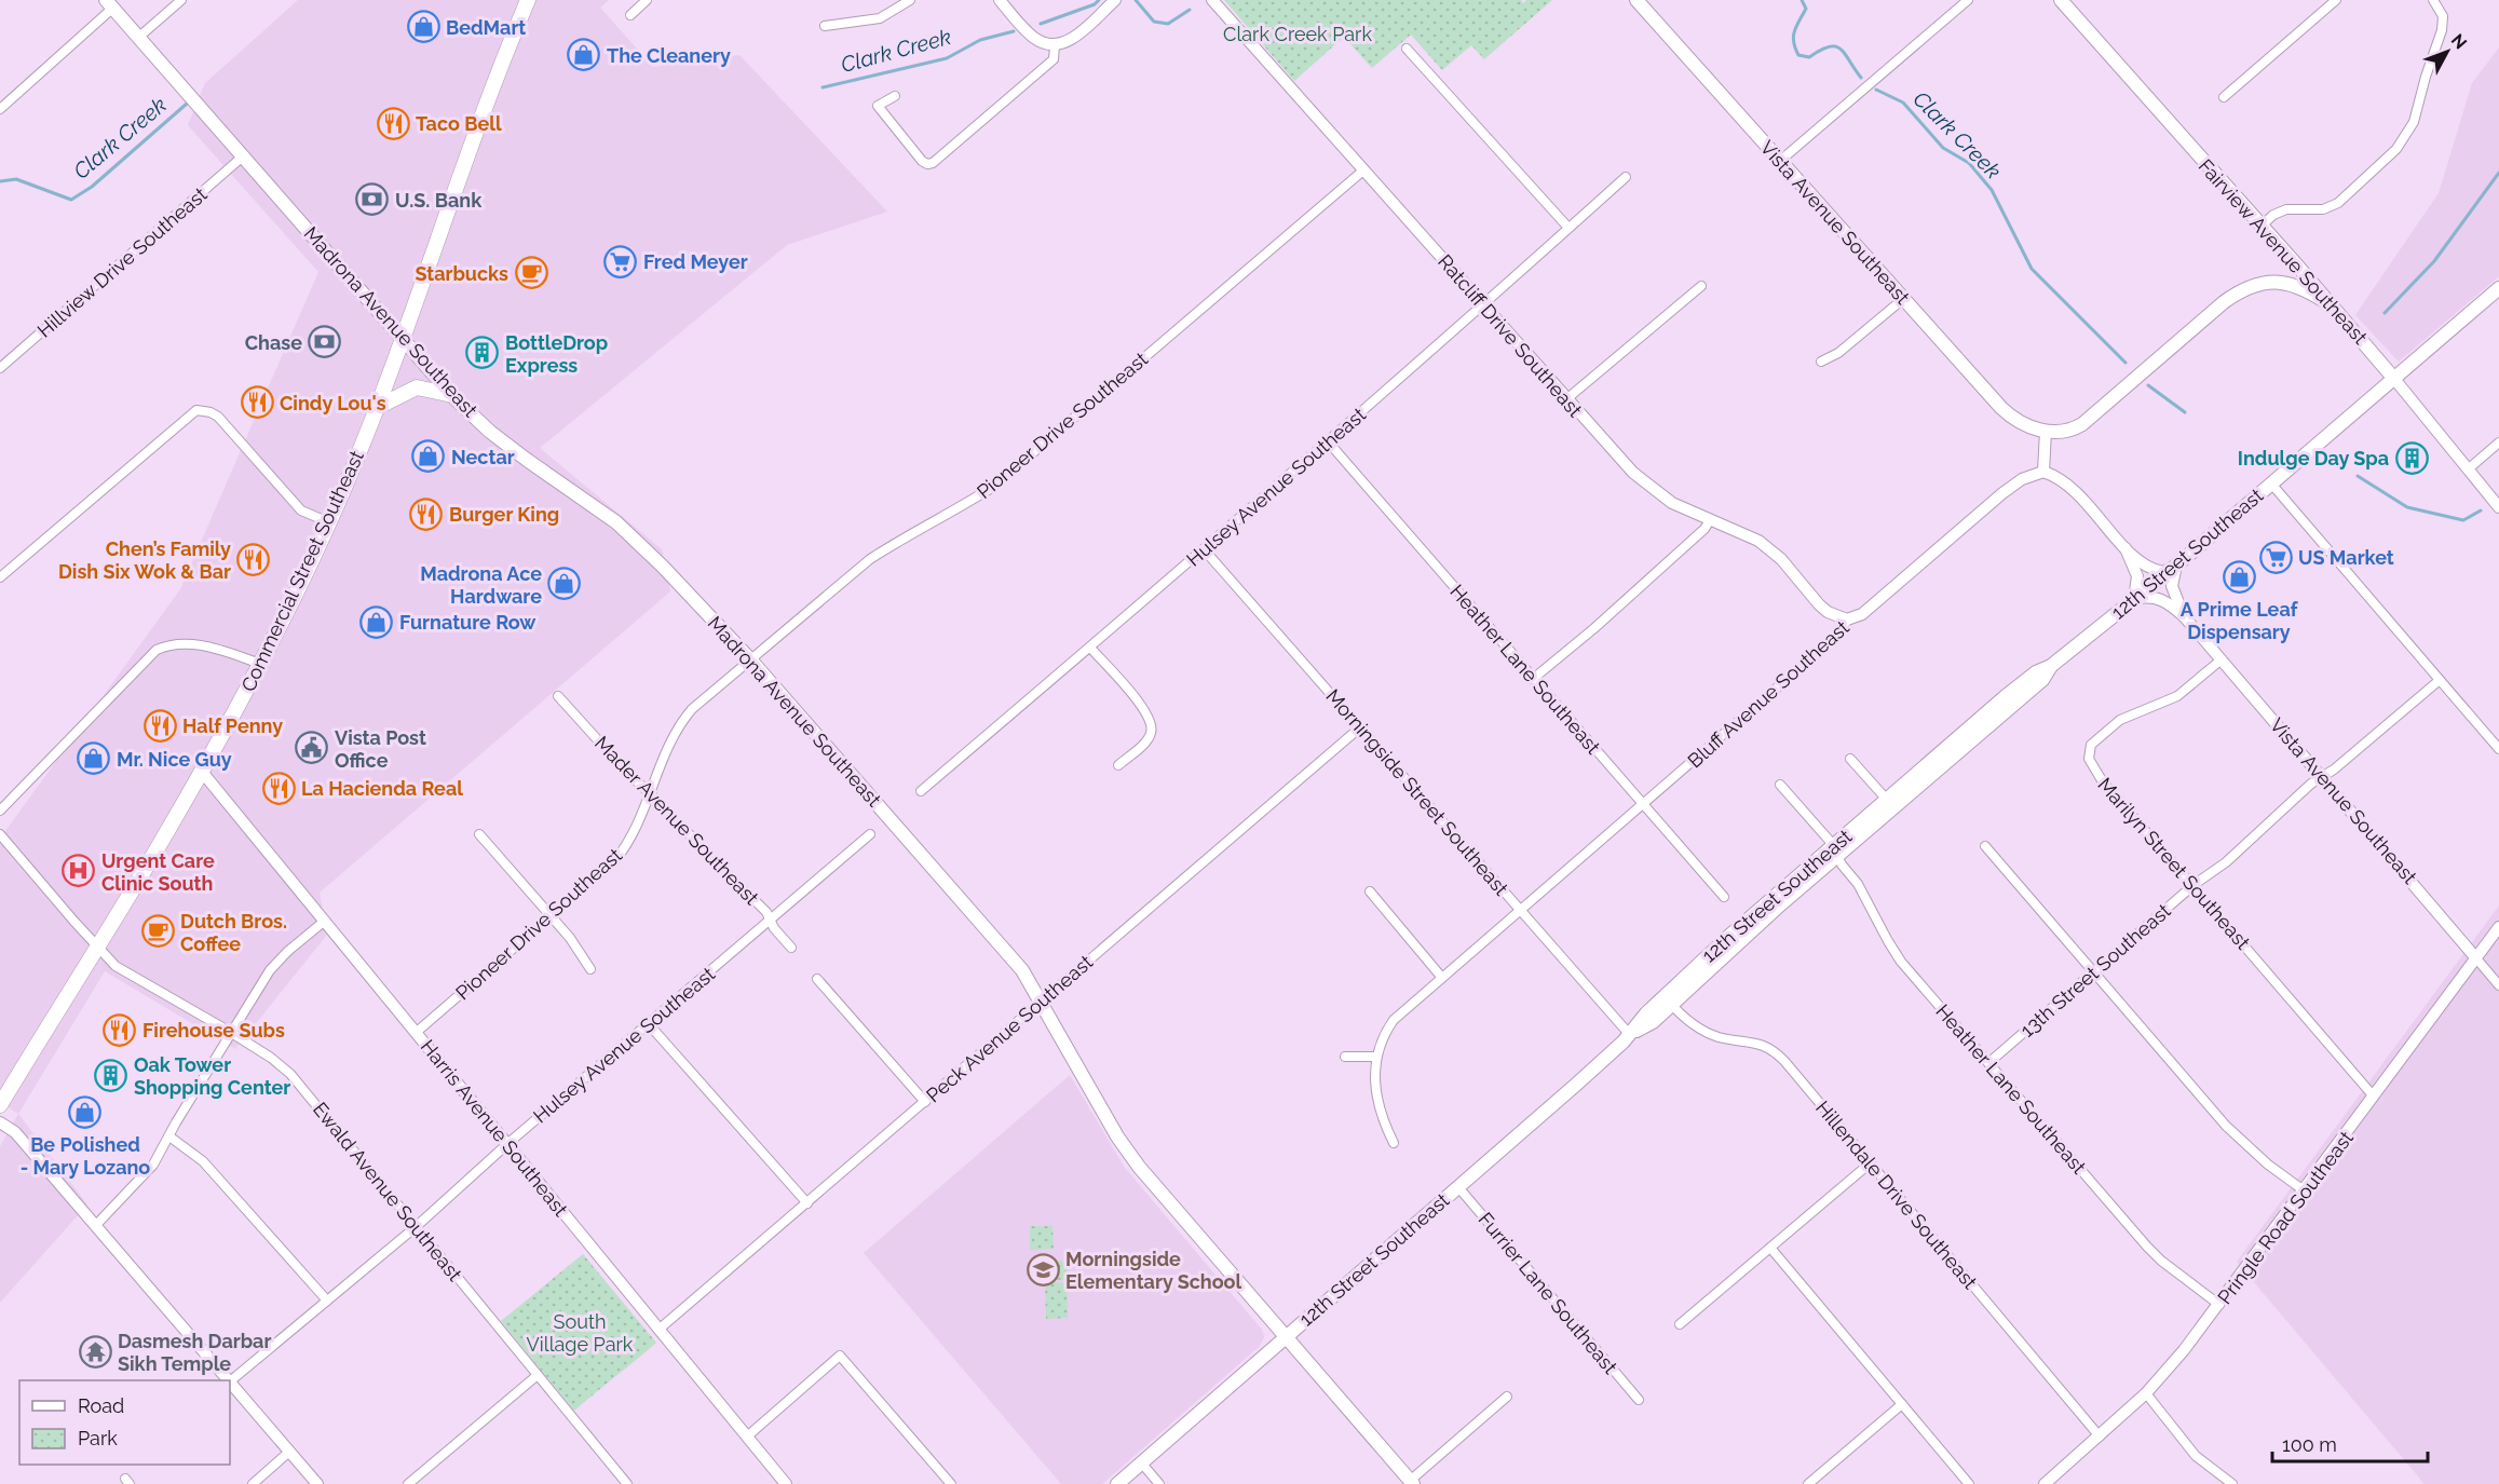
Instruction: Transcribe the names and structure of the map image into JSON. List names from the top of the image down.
{
  "streets": {
    "main road": [
      "Vista Avenue Southeast",
      "Fairview Avenue Southeast",
      "Madrona Avenue Southeast",
      "12th Street Southeast",
      "Commercial Street Southeast"
    ],
    "street": [
      "Hillview Drive Southeast",
      "Ratcliff Drive Southeast",
      "Pioneer Drive Southeast",
      "Hulsey Avenue Southeast",
      "Heather Lane Southeast",
      "Bluff Avenue Southeast",
      "Morningside Street Southeast",
      "Mader Avenue Southeast",
      "Marilyn Street Southeast",
      "13th Street Southeast",
      "Peck Avenue Southeast",
      "Harris Avenue Southeast",
      "Ewald Avenue Southeast",
      "Hillendale Drive Southeast",
      "Pringle Road Southeast",
      "Furrier Lane Southeast"
    ]
  },
  "crossings": [
    ["Vista Avenue Southeast", "Marilyn Street Southeast"],
    ["Vista Avenue Southeast", "13th Street Southeast"],
    ["Vista Avenue Southeast", "Pringle Road Southeast"],
    ["Fairview Avenue Southeast", "12th Street Southeast"],
    ["Hillview Drive Southeast", "Madrona Avenue Southeast"],
    ["Madrona Avenue Southeast", "Pioneer Drive Southeast"],
    ["Madrona Avenue Southeast", "12th Street Southeast"],
    ["Madrona Avenue Southeast", "Commercial Street Southeast"],
    ["Madrona Avenue Southeast", "Peck Avenue Southeast"],
    ["Ratcliff Drive Southeast", "Pioneer Drive Southeast"],
    ["Ratcliff Drive Southeast", "Hulsey Avenue Southeast"],
    ["Ratcliff Drive Southeast", "Bluff Avenue Southeast"],
    ["Pioneer Drive Southeast", "Mader Avenue Southeast"],
    ["Pioneer Drive Southeast", "Harris Avenue Southeast"],
    ["Hulsey Avenue Southeast", "Heather Lane Southeast"],
    ["Hulsey Avenue Southeast", "Morningside Street Southeast"],
    ["Hulsey Avenue Southeast", "Mader Avenue Southeast"],
    ["Hulsey Avenue Southeast", "Harris Avenue Southeast"],
    ["Hulsey Avenue Southeast", "Ewald Avenue Southeast"],
    ["12th Street Southeast", "Heather Lane Southeast"],
    ["12th Street Southeast", "Morningside Street Southeast"],
    ["12th Street Southeast", "Hillendale Drive Southeast"],
    ["12th Street Southeast", "Furrier Lane Southeast"],
    ["Commercial Street Southeast", "Harris Avenue Southeast"],
    ["Commercial Street Southeast", "Ewald Avenue Southeast"],
    ["Heather Lane Southeast", "Bluff Avenue Southeast"],
    ["Heather Lane Southeast", "13th Street Southeast"],
    ["Heather Lane Southeast", "Pringle Road Southeast"],
    ["Bluff Avenue Southeast", "Morningside Street Southeast"],
    ["Morningside Street Southeast", "Peck Avenue Southeast"],
    ["Marilyn Street Southeast", "13th Street Southeast"],
    ["Marilyn Street Southeast", "Pringle Road Southeast"],
    ["Peck Avenue Southeast", "Harris Avenue Southeast"],
    ["Hillendale Drive Southeast", "Pringle Road Southeast"]
  ],
  "water": ["Clark Creek"],
  "parks": ["Clark Creek Park", "South Village Park"],
  "places": {
    "shop": [
      "BedMart",
      "The Cleanery",
      "Nectar",
      "A Prime Leaf Dispensary",
      "Madrona Ace Hardware",
      "Furnature Row",
      "Mr. Nice Guy",
      "Be Polished - Mary Lozano"
    ],
    "restaurant": [
      "Taco Bell",
      "Cindy Lou's",
      "Burger King",
      "Chen’s Family Dish Six Wok & Bar",
      "Half Penny",
      "La Hacienda Real",
      "Firehouse Subs"
    ],
    "bank": ["U.S. Bank", "Chase"],
    "supermarket": ["Fred Meyer", "US Market"],
    "cafe": ["Starbucks", "Dutch Bros. Coffee"],
    "building": ["BottleDrop Express", "Indulge Day Spa", "Oak Tower Shopping Center"],
    "public building": ["Vista Post Office"],
    "hospital": ["Urgent Care Clinic South"],
    "school or university": ["Morningside Elementary School"],
    "temple": ["Dasmesh Darbar Sikh Temple"]
  },
  "legend": ["Road", "Park"],
  "scale_bar": "100 m",
  "north": "top right"
}
